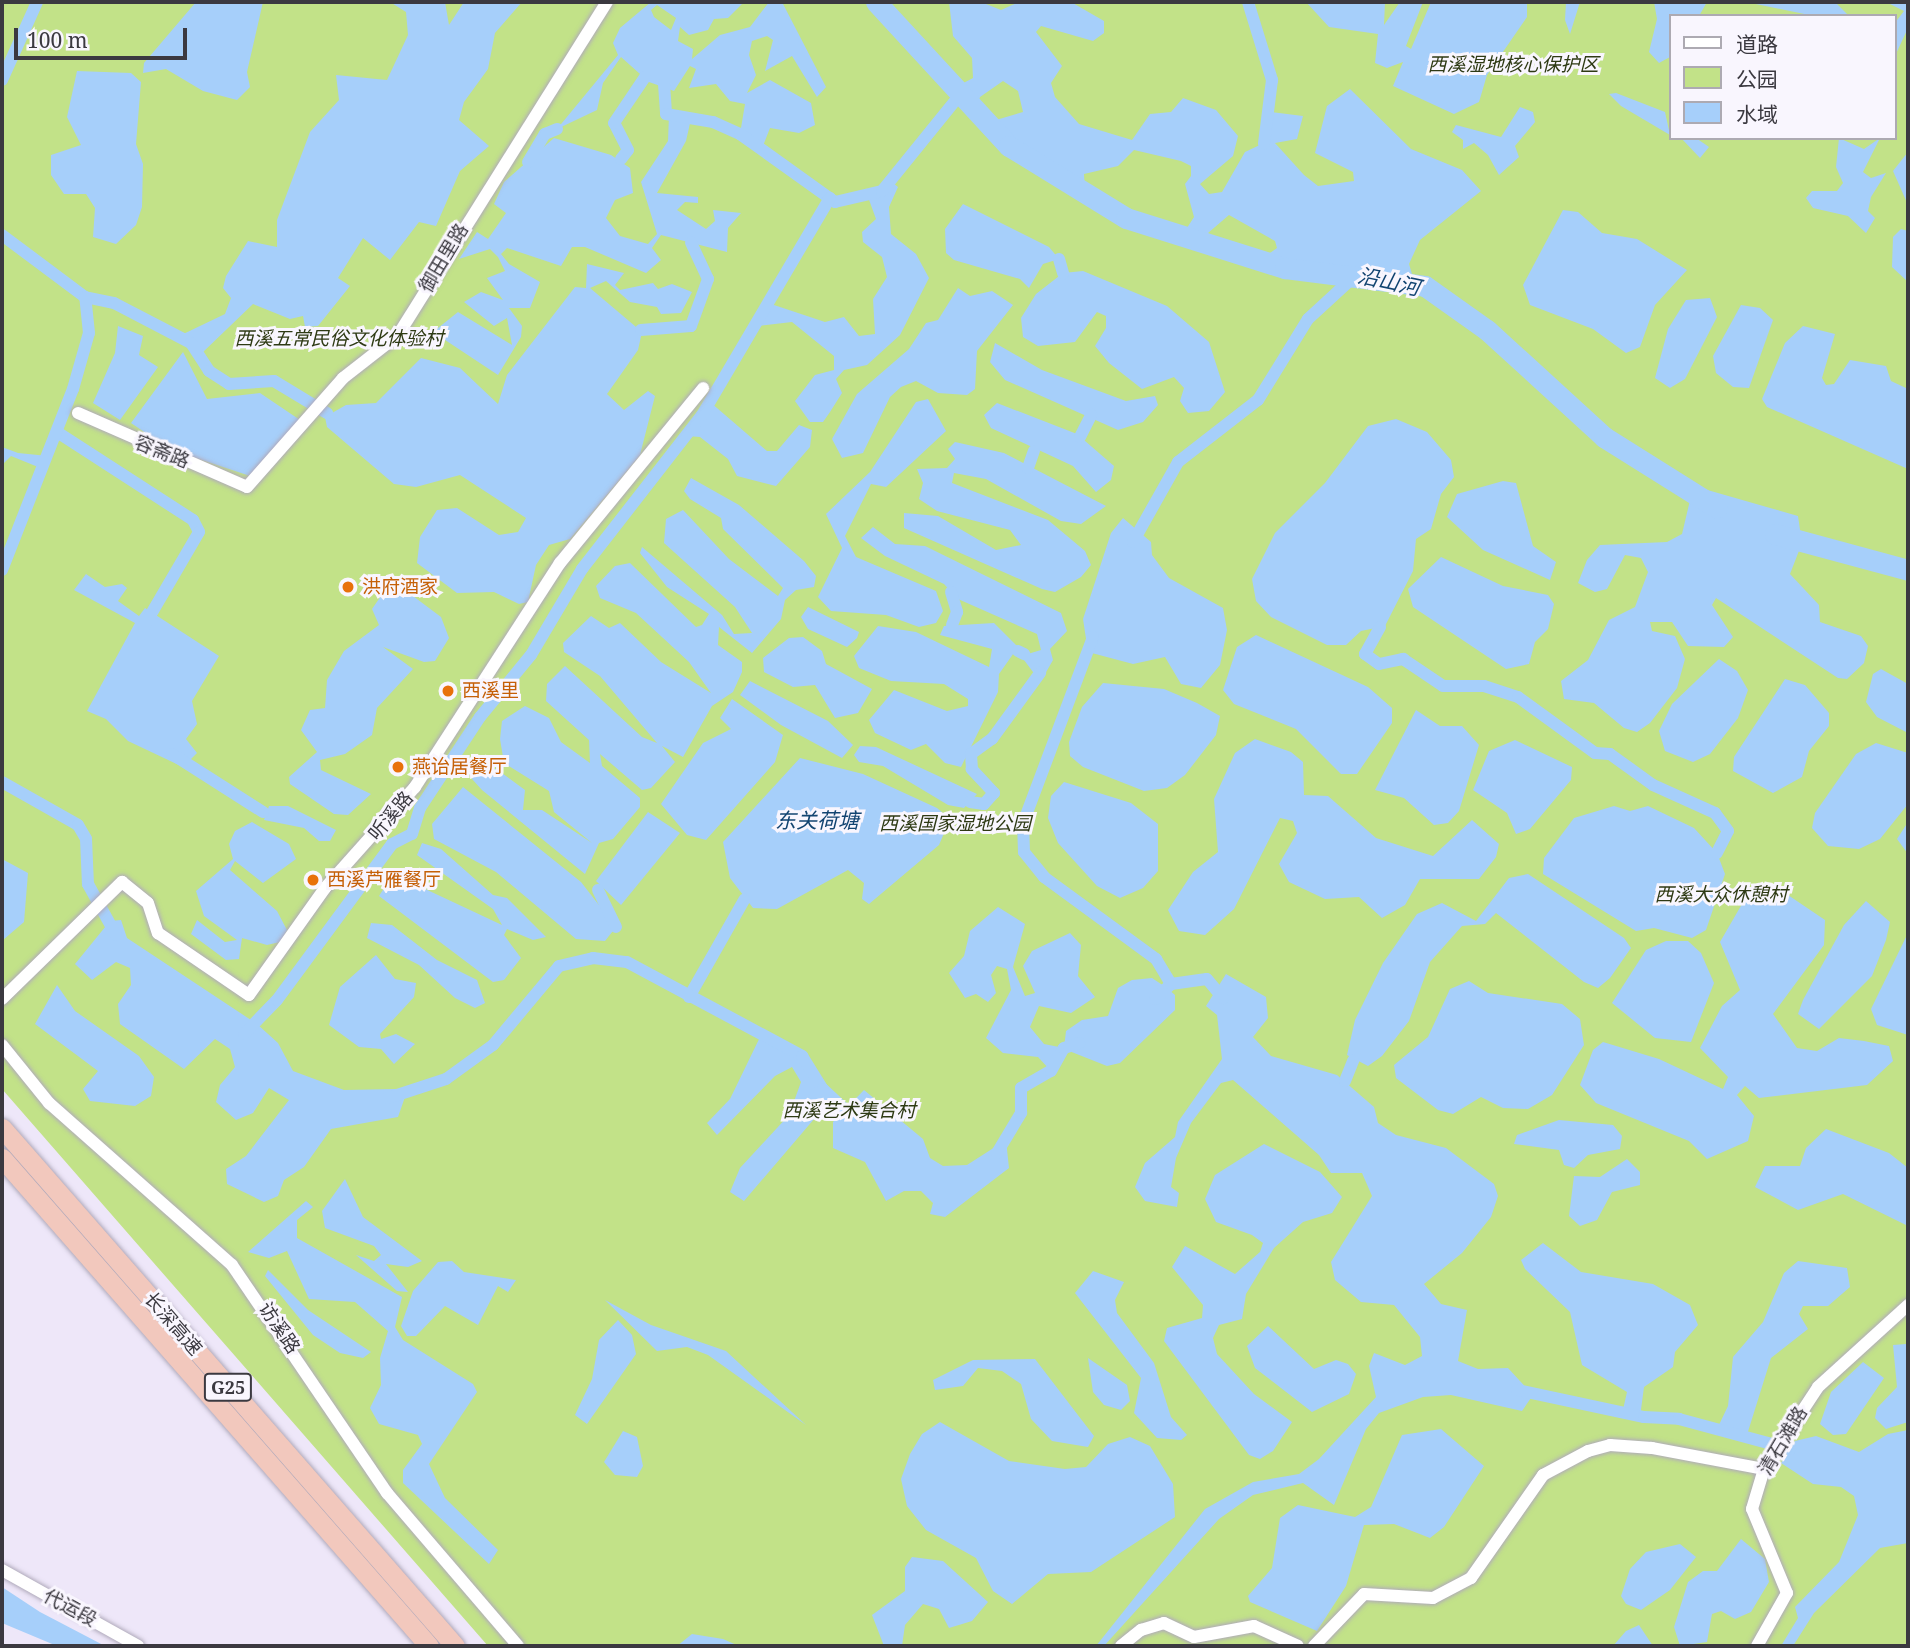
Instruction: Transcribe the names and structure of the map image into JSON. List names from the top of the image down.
{
  "streets": {
    "highway": ["长深高速", "G25"],
    "street": [
      "御田里路",
      "容斋路",
      "听溪路",
      "访溪路",
      "清石滩路",
      "代运段"
    ]
  },
  "crossings": [
    ["御田里路", "容斋路"]
  ],
  "water": ["沿山河", "东关荷塘"],
  "parks": [
    "西溪湿地核心保护区",
    "西溪五常民俗文化体验村",
    "西溪国家湿地公园",
    "西溪大众休憩村",
    "西溪艺术集合村"
  ],
  "places": [
    "洪府酒家",
    "西溪里",
    "燕诒居餐厅",
    "西溪芦雁餐厅"
  ],
  "legend": ["道路", "公园", "水域"],
  "scale_bar": "100 m"
}
